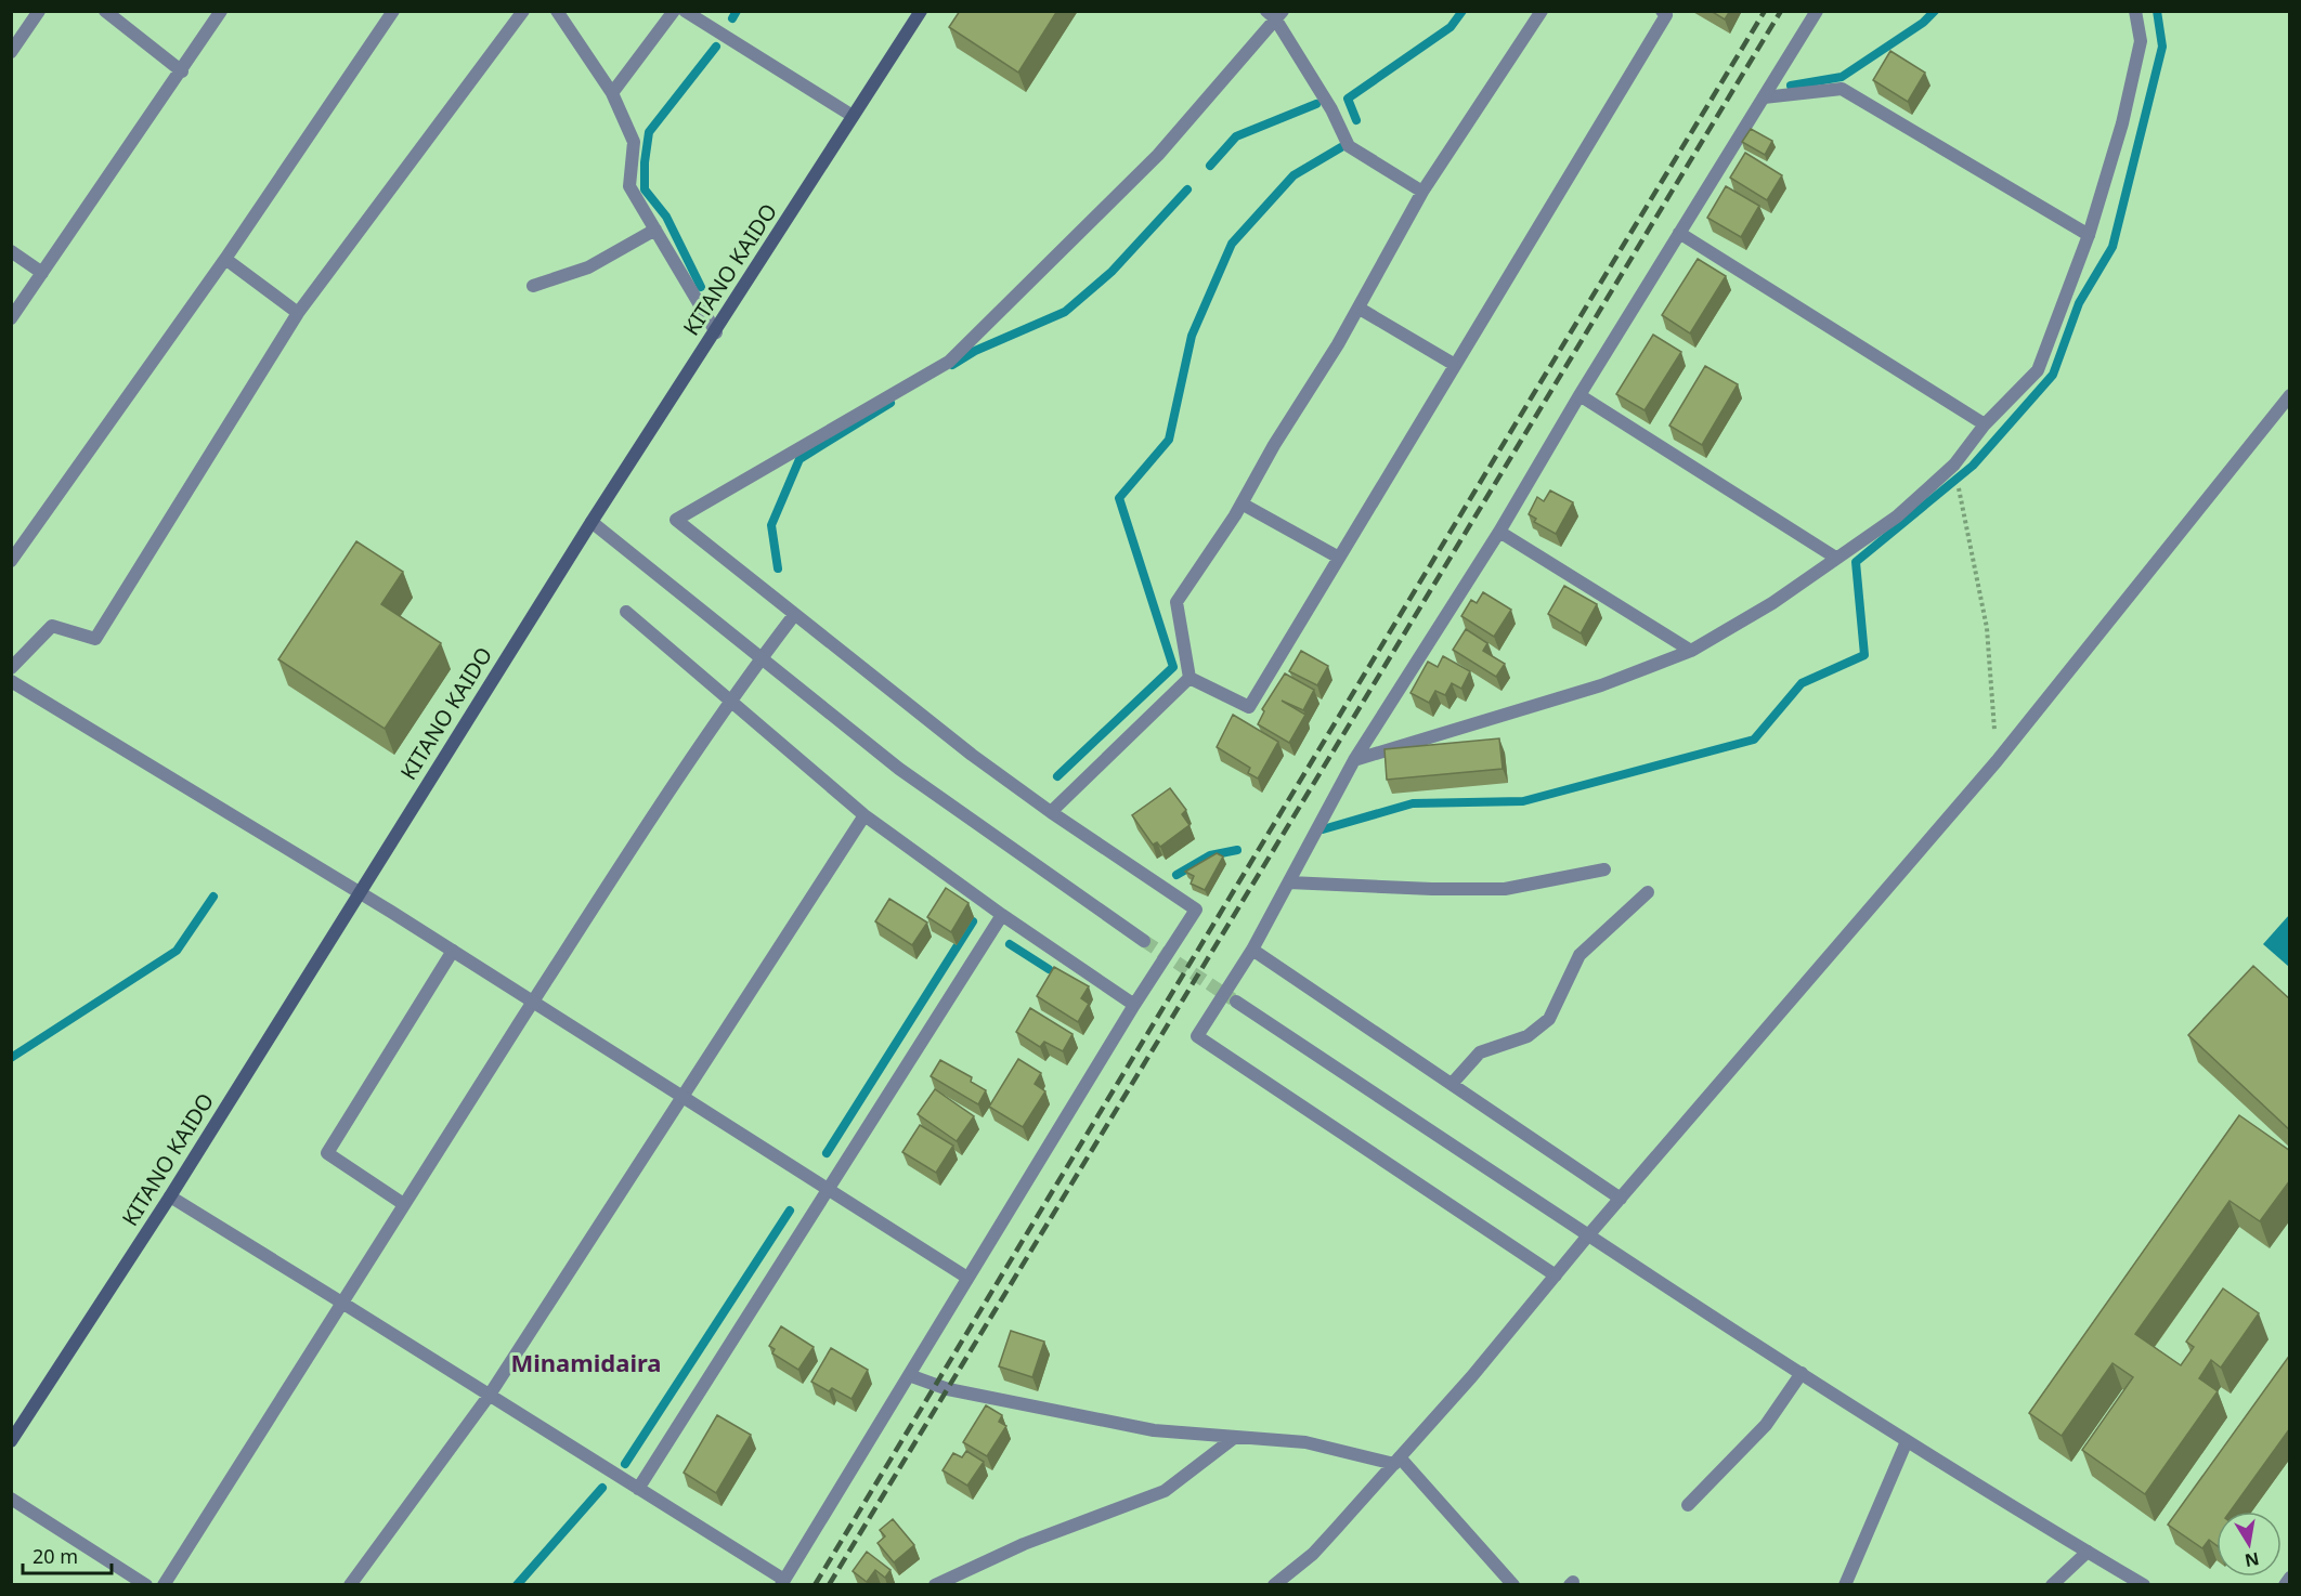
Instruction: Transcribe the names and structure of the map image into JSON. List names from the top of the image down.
{
  "streets": {
    "main road": ["KITANO KAIDO"]
  },
  "districts": ["Minamidaira"],
  "scale_bar": "20 m",
  "north": "bottom"
}
